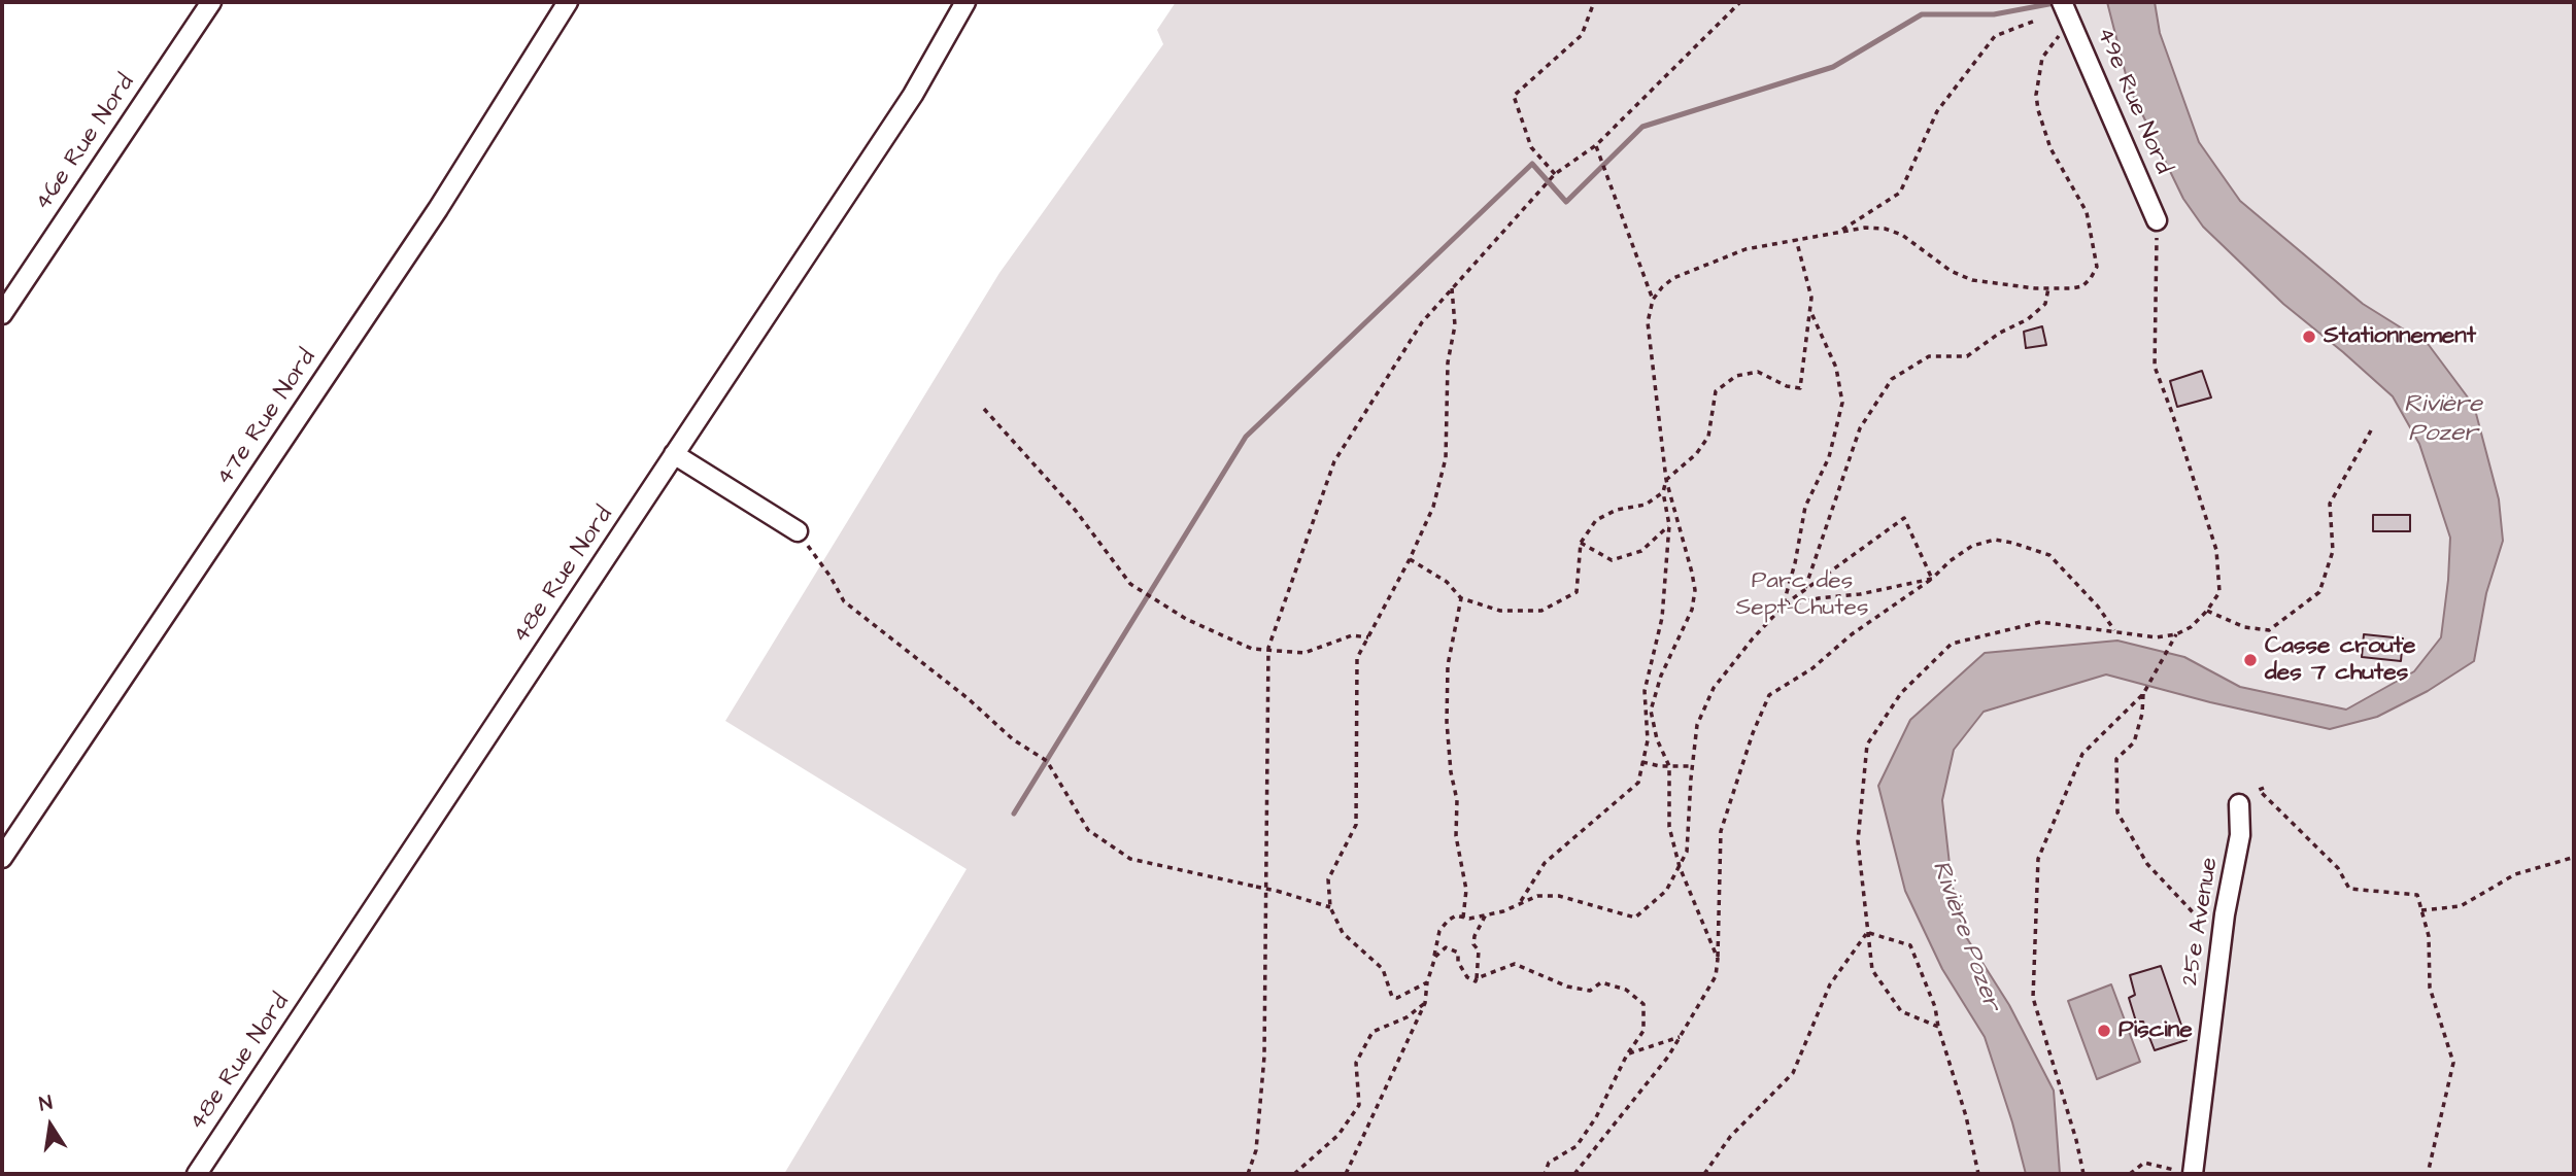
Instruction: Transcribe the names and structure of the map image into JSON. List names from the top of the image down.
{
  "streets": {
    "street": [
      "49e Rue Nord",
      "46e Rue Nord",
      "47e Rue Nord",
      "48e Rue Nord",
      "25e Avenue"
    ]
  },
  "water": ["Rivière Pozer"],
  "parks": ["Parc des Sept-Chutes"],
  "places": ["Stationnement", "Casse croute des 7 chutes", "Piscine"],
  "north": "top"
}
